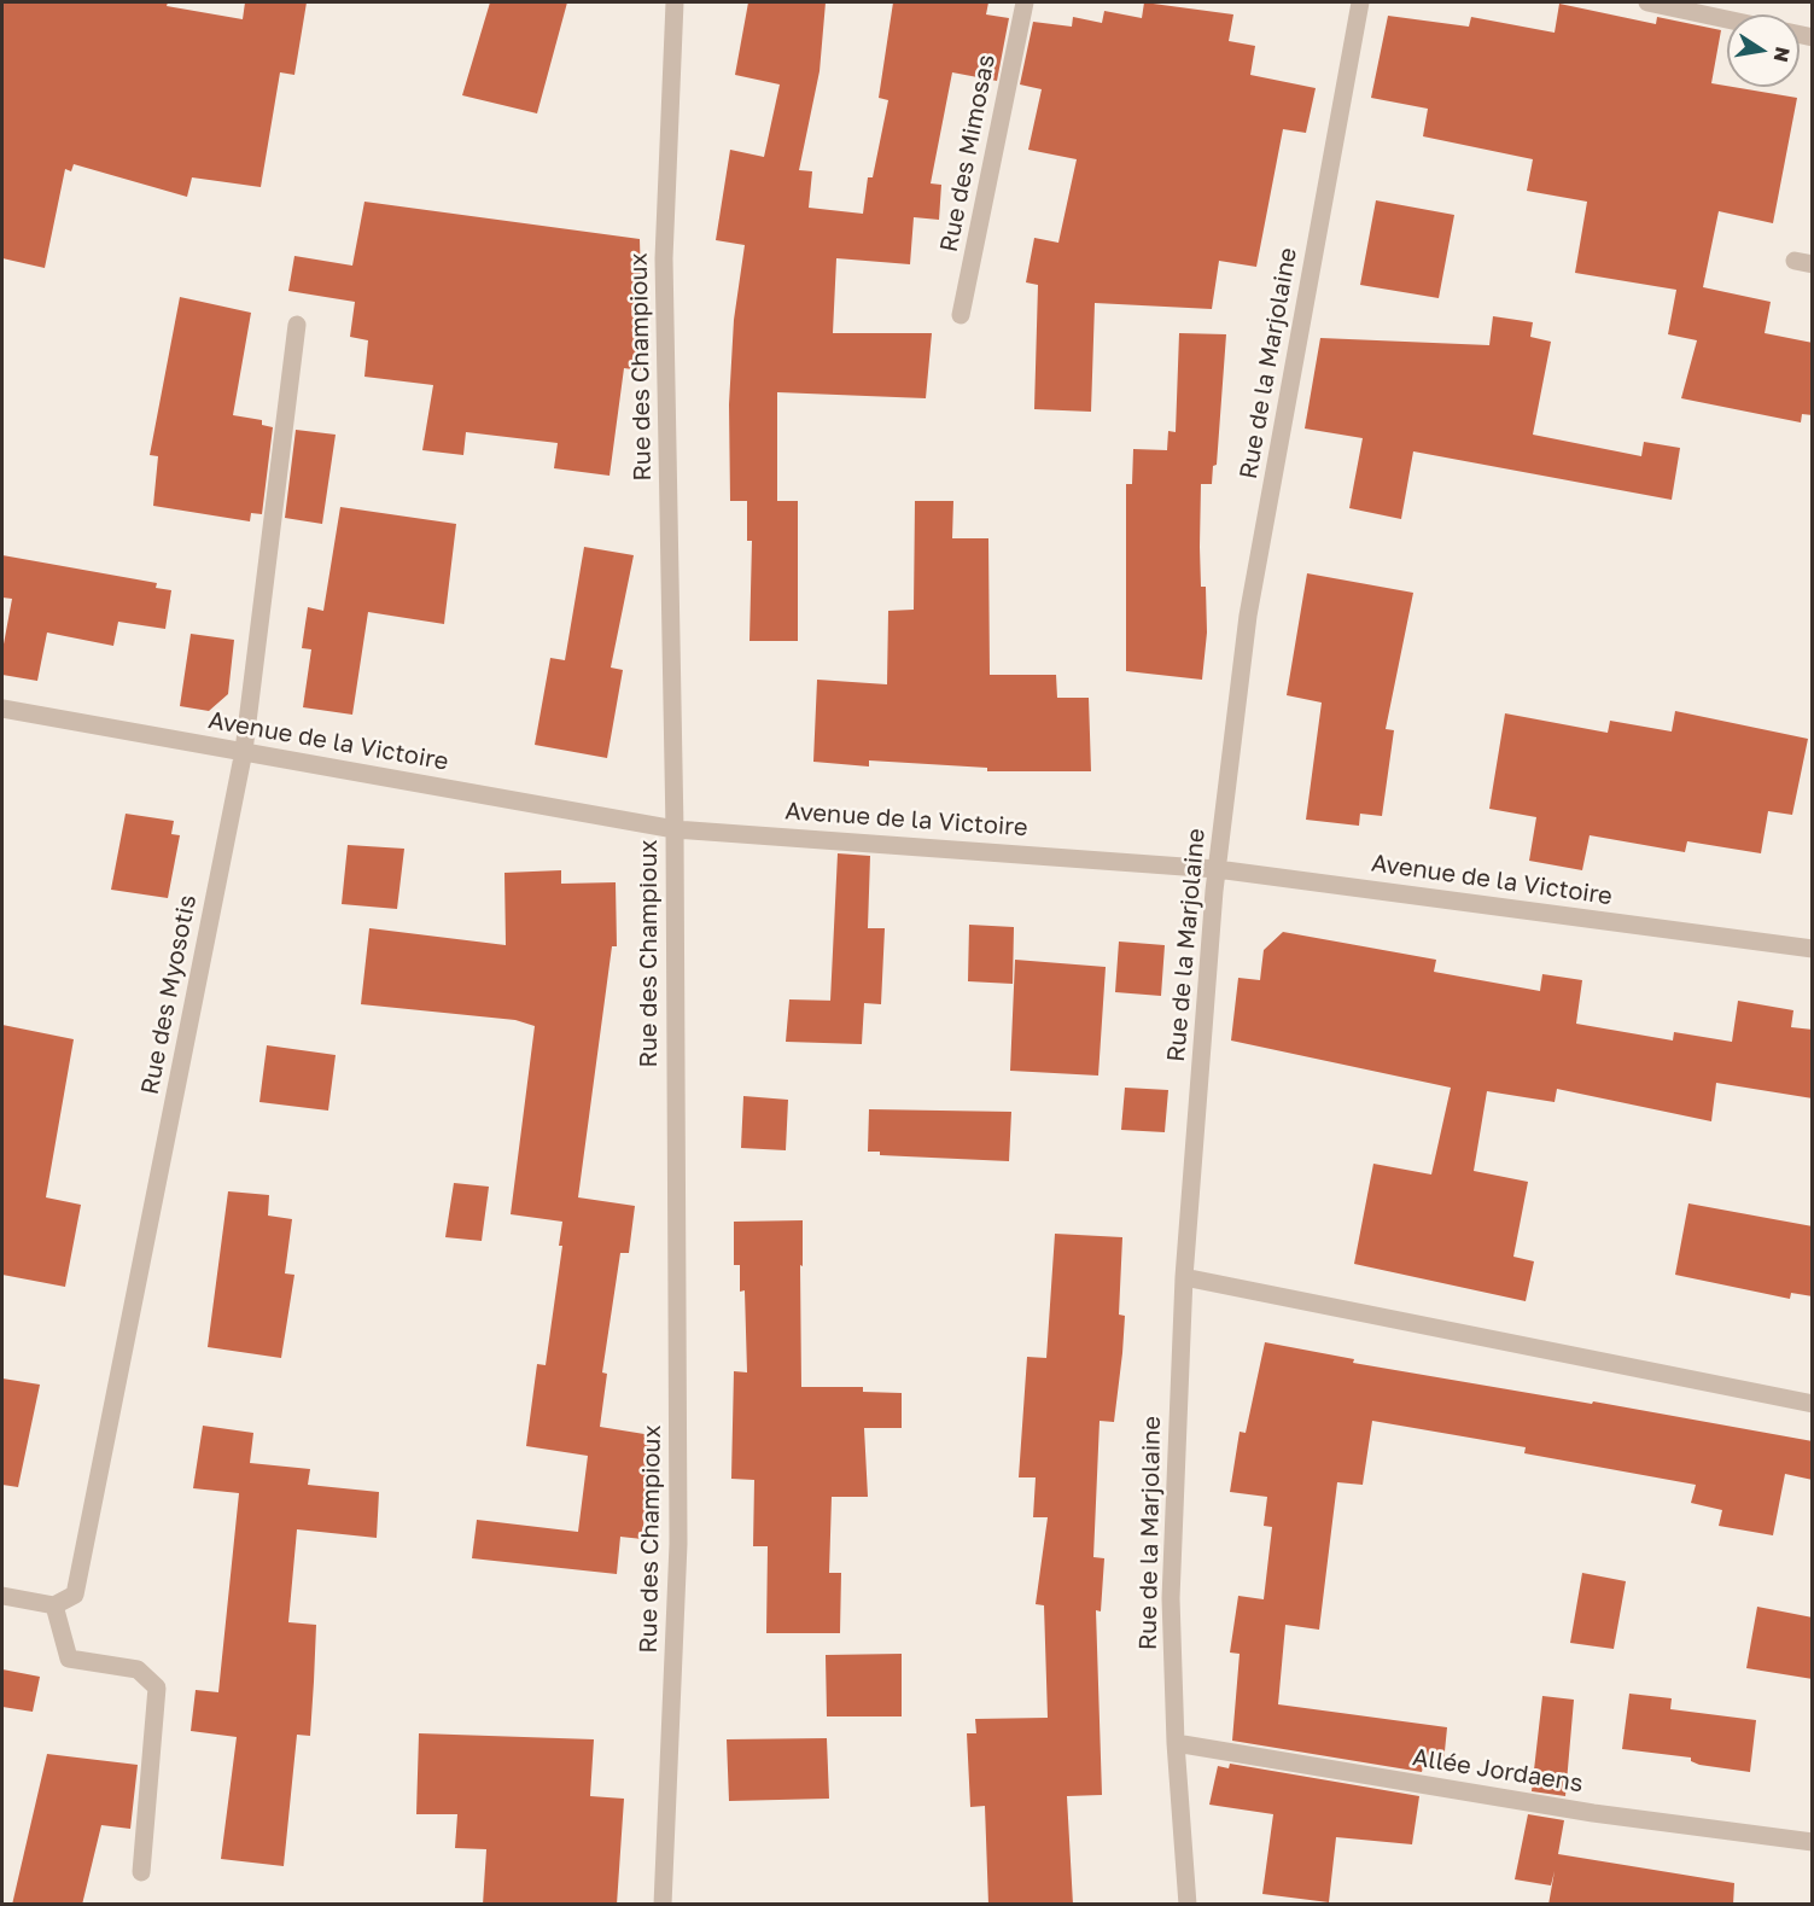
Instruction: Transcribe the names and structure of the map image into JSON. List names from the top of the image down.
{
  "streets": {
    "street": [
      "Rue des Mimosas",
      "Rue de la Marjolaine",
      "Rue des Champioux",
      "Avenue de la Victoire",
      "Rue des Myosotis",
      "Allée Jordaens"
    ]
  },
  "crossings": [
    ["Rue de la Marjolaine", "Avenue de la Victoire"],
    ["Rue de la Marjolaine", "Allée Jordaens"],
    ["Rue des Champioux", "Avenue de la Victoire"],
    ["Avenue de la Victoire", "Rue des Myosotis"]
  ],
  "north": "right"
}
